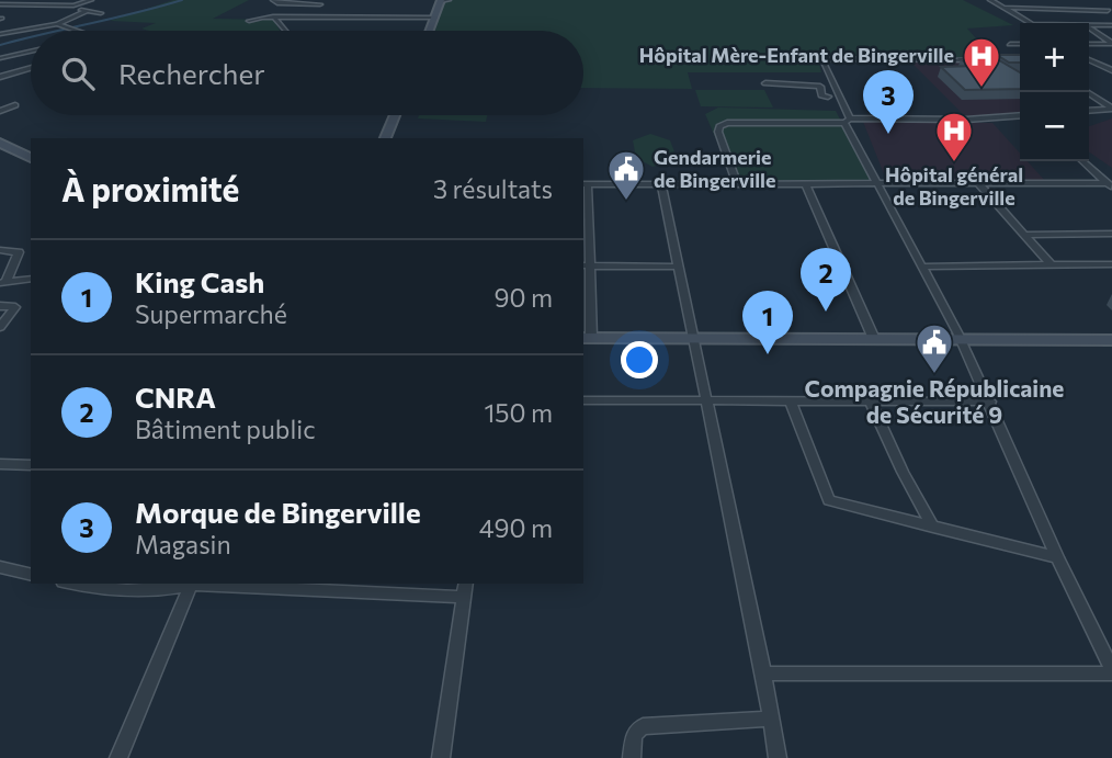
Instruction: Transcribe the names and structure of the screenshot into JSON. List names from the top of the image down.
{
  "places": {
    "hospital": ["Hôpital Mère-Enfant de Bingerville", "Hôpital général de Bingerville"],
    "public building": ["Gendarmerie de Bingerville", "Compagnie Républicaine de Sécurité 9"]
  },
  "page": {
    "map_buttons": ["+", "−"],
    "search": "Rechercher",
    "pins": ["3", "2", "1"],
    "heading": ["À proximité", "3 résultats"],
    "list": [
      {
        "mark": "1",
        "name": "King Cash",
        "note": "Supermarché",
        "value": "90 m"
      },
      {
        "mark": "2",
        "name": "CNRA",
        "note": "Bâtiment public",
        "value": "150 m"
      },
      {
        "mark": "3",
        "name": "Morque de Bingerville",
        "note": "Magasin",
        "value": "490 m"
      }
    ]
  }
}
